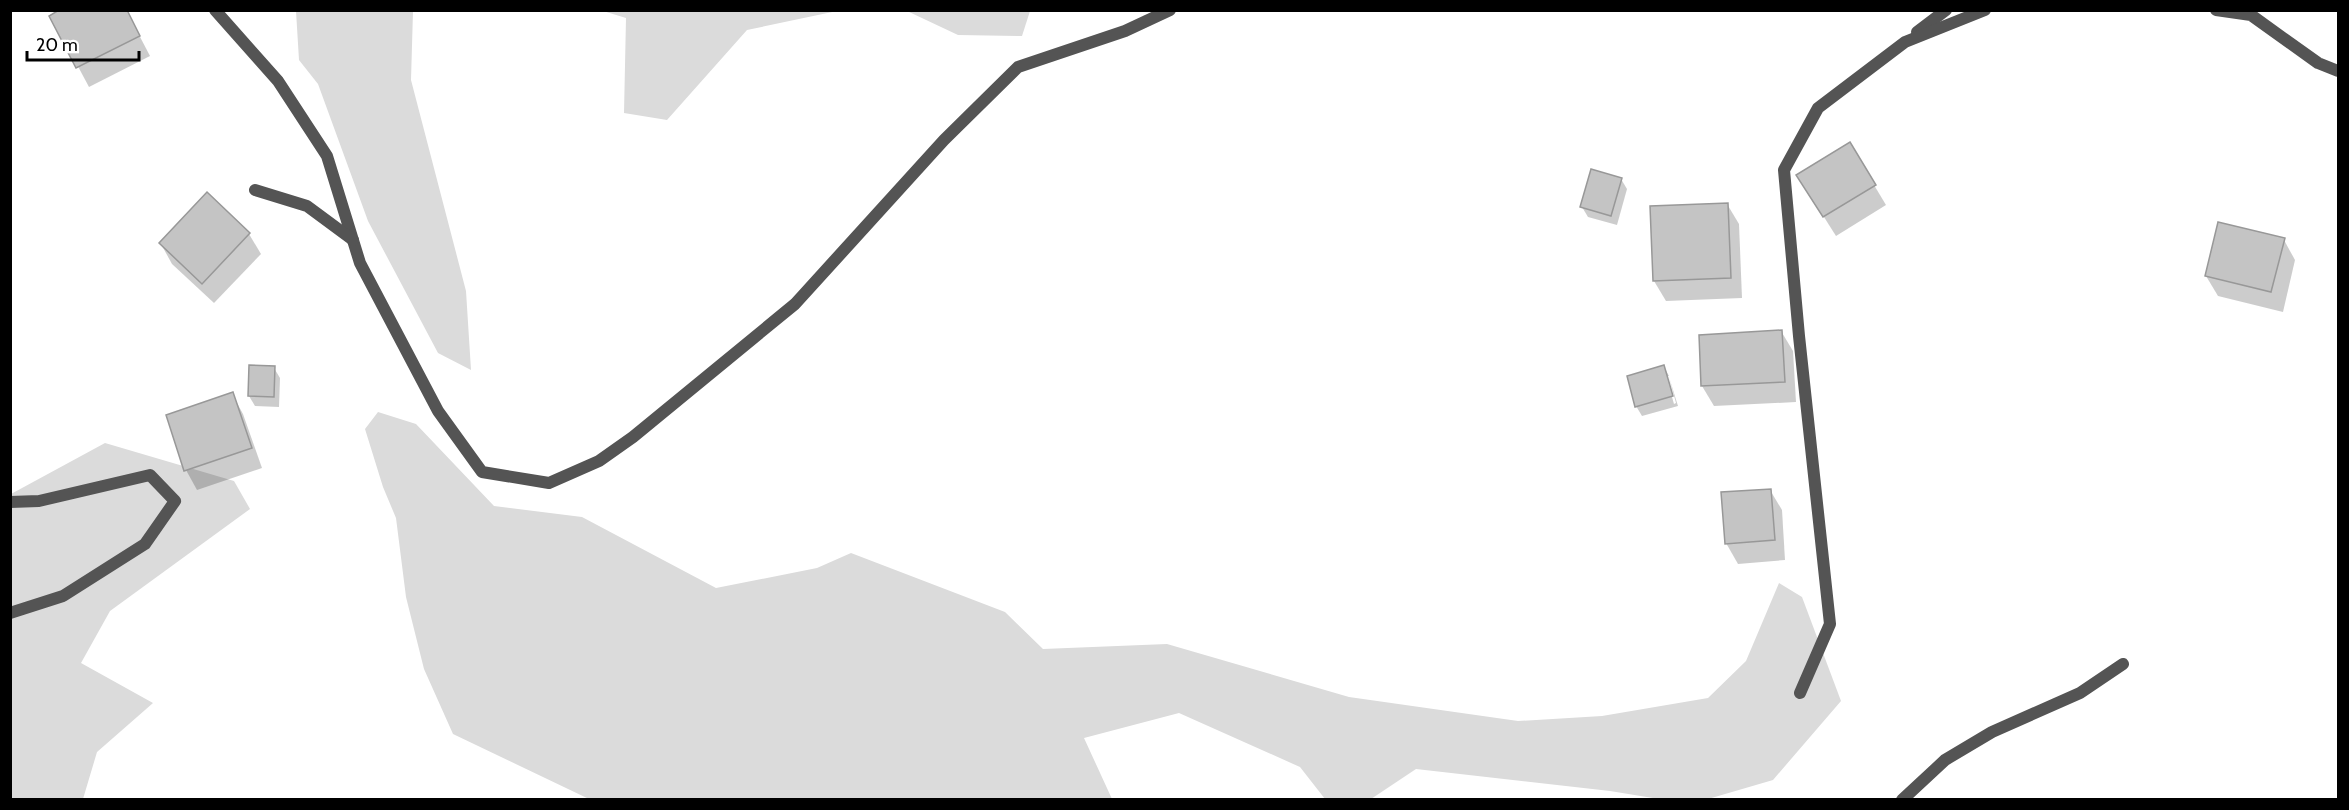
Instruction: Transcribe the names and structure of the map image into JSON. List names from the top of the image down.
{
  "scale_bar": "20 m"
}
